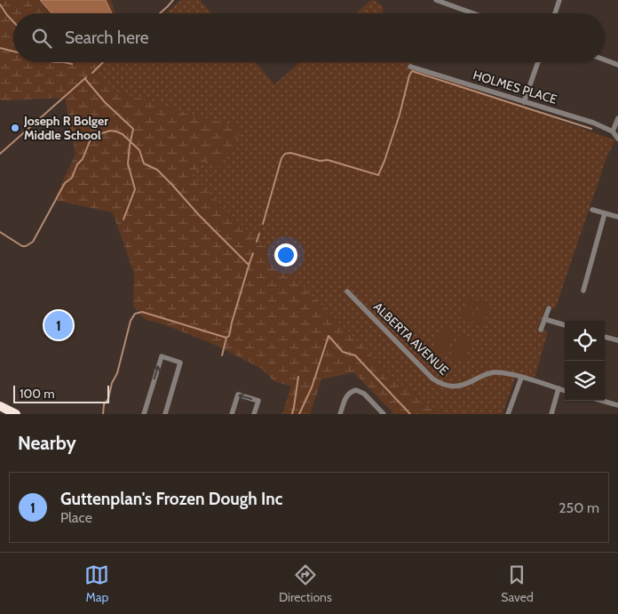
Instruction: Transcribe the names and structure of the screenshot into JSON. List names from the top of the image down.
{
  "streets": {
    "street": ["HOLMES PLACE", "ALBERTA AVENUE"]
  },
  "places": ["Joseph R Bolger Middle School"],
  "scale_bar": "100 m",
  "page": {
    "search": "Search here",
    "pins": "1",
    "scale": "100 m",
    "heading": "Nearby",
    "list": [
      {
        "mark": "1",
        "name": "Guttenplan's Frozen Dough Inc",
        "note": "Place",
        "value": "250 m"
      }
    ],
    "nav": ["Map", "Directions", "Saved"]
  }
}
